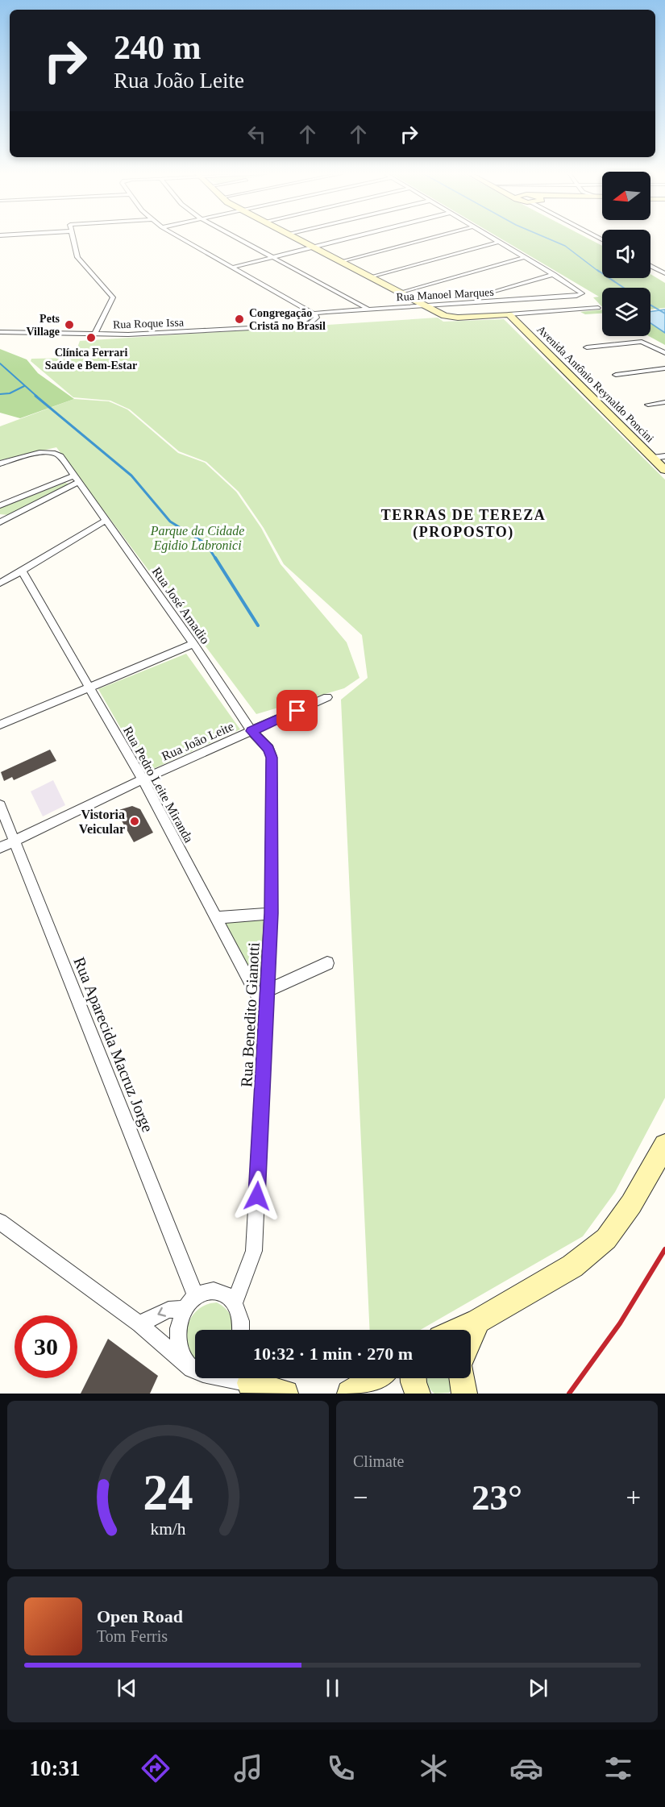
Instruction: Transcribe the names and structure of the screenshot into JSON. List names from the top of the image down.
{
  "streets": {
    "street": [
      "Rua Manoel Marques",
      "Rua Roque Issa",
      "Avenida Antônio Reynaldo Poncini",
      "Rua José Amadio",
      "Rua João Leite",
      "Rua Pedro Leite Miranda",
      "Rua Benedito Gianotti",
      "Rua Aparecida Macruz Jorge"
    ]
  },
  "crossings": [
    ["Rua Manoel Marques", "Rua Roque Issa"],
    ["Rua José Amadio", "Rua João Leite"],
    ["Rua José Amadio", "Rua Benedito Gianotti"],
    ["Rua João Leite", "Rua Pedro Leite Miranda"],
    ["Rua João Leite", "Rua Benedito Gianotti"],
    ["Rua João Leite", "Rua Aparecida Macruz Jorge"],
    ["Rua Pedro Leite Miranda", "Rua Benedito Gianotti"]
  ],
  "districts": ["TERRAS DE TEREZA (PROPOSTO)"],
  "parks": ["Parque da Cidade Egidio Labronici"],
  "places": [
    "Congregação Cristã no Brasil",
    "Pets Village",
    "Clínica Ferrari Saúde e Bem-Estar",
    "Vistoria Veicular"
  ],
  "north": "left",
  "page": {
    "turn": ["240 m", "Rua João Leite"],
    "limit": "30",
    "trip": "10:32 · 1 min · 270 m",
    "tile": "Climate",
    "heat": ["−", "23°", "+"],
    "song": ["Open Road", "Tom Ferris"],
    "tabs": "10:31",
    "gauge": ["24", "km/h"]
  }
}
